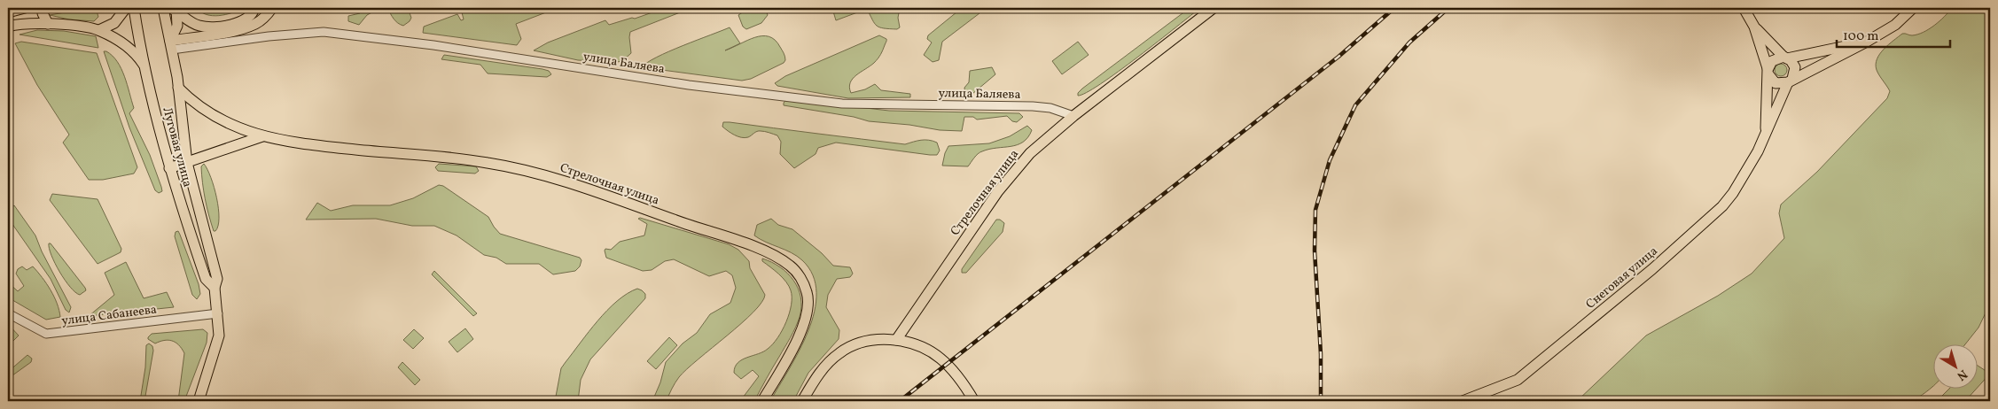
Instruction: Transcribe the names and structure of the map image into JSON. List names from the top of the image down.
{
  "streets": {
    "main road": ["Луговая улица", "Стрелочная улица", "Снеговая улица"],
    "street": ["улица Баляева", "улица Сабанеева"]
  },
  "crossings": [
    ["улица Баляева", "Луговая улица"],
    ["улица Баляева", "Стрелочная улица"],
    ["Луговая улица", "Стрелочная улица"],
    ["Луговая улица", "улица Сабанеева"]
  ],
  "scale_bar": "100 m",
  "north": "bottom right"
}
